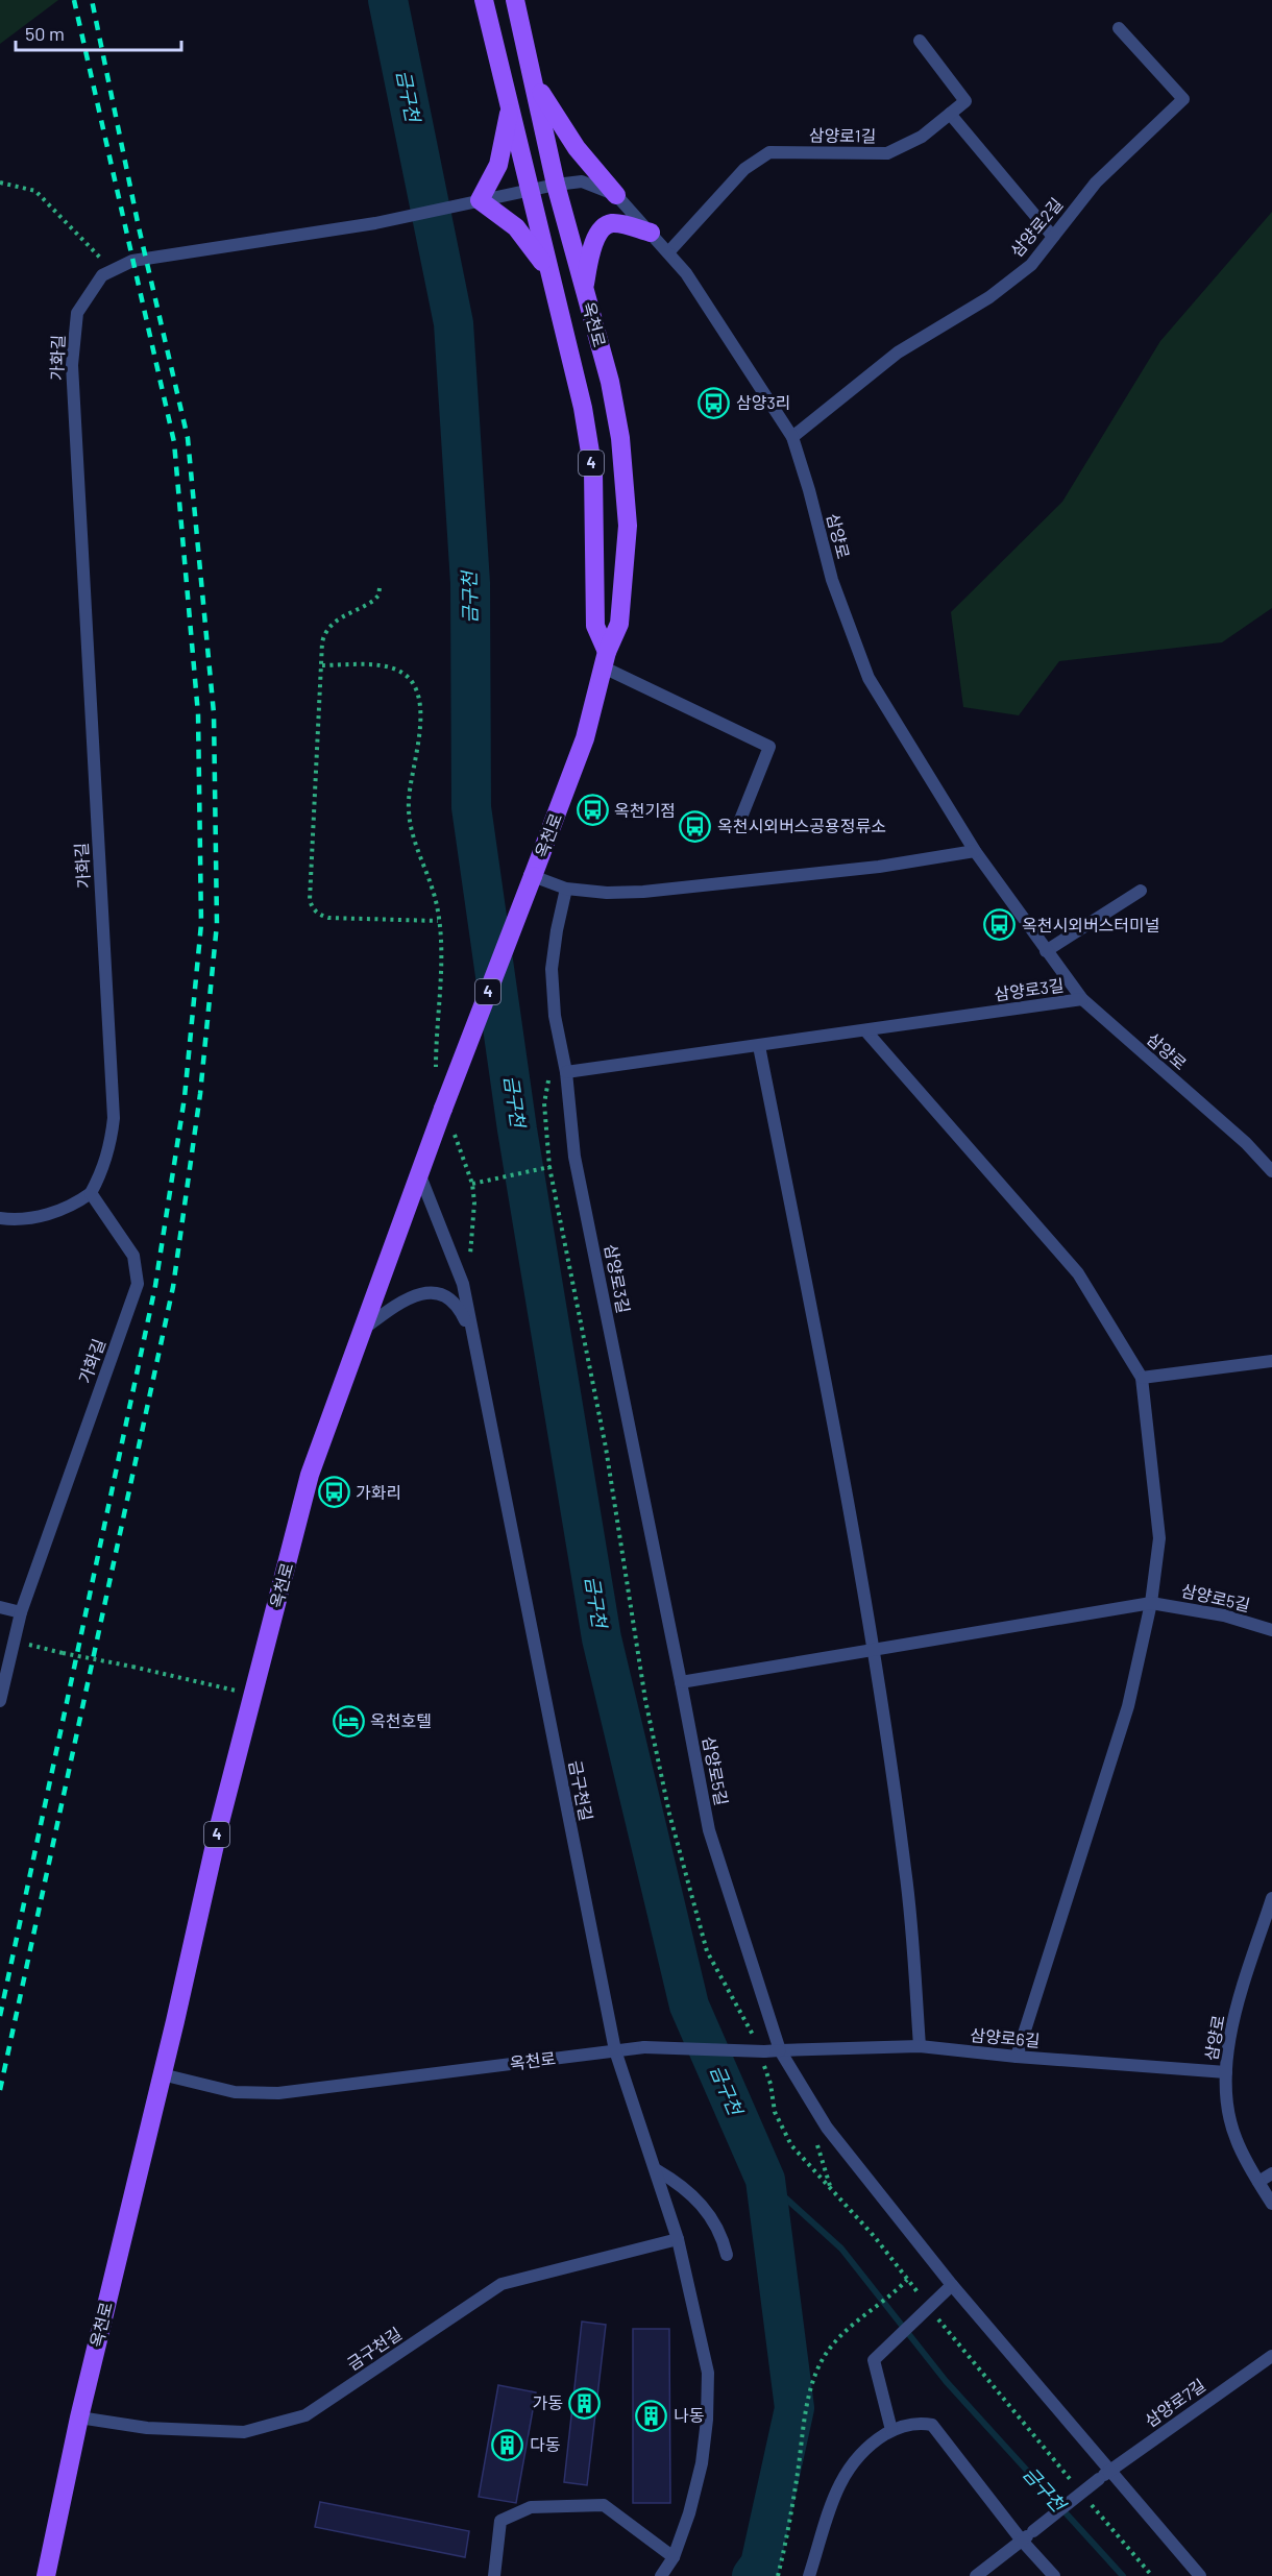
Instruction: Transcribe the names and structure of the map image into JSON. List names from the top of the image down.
{
  "streets": {
    "main road": ["옥천로", "4"],
    "street": [
      "삼양로1길",
      "삼양로2길",
      "가화길",
      "삼양로",
      "삼양로3길",
      "삼양로5길",
      "금구천길",
      "삼양로6길",
      "삼양로7길"
    ]
  },
  "crossings": [
    ["삼양로1길", "삼양로"],
    ["삼양로2길", "삼양로"],
    ["옥천로", "삼양로"],
    ["옥천로", "금구천길"],
    ["옥천로", "삼양로6길"],
    ["삼양로", "삼양로3길"],
    ["삼양로", "삼양로6길"],
    ["삼양로3길", "삼양로5길"],
    ["삼양로5길", "삼양로6길"],
    ["삼양로5길", "삼양로7길"]
  ],
  "water": ["금구천"],
  "places": {
    "bus stop": [
      "삼양3리",
      "옥천기점",
      "옥천시외버스공용정류소",
      "옥천시외버스터미널",
      "가화리"
    ],
    "hotel": ["옥천호텔"],
    "building": ["가동", "나동", "다동"]
  },
  "scale_bar": "50 m"
}
